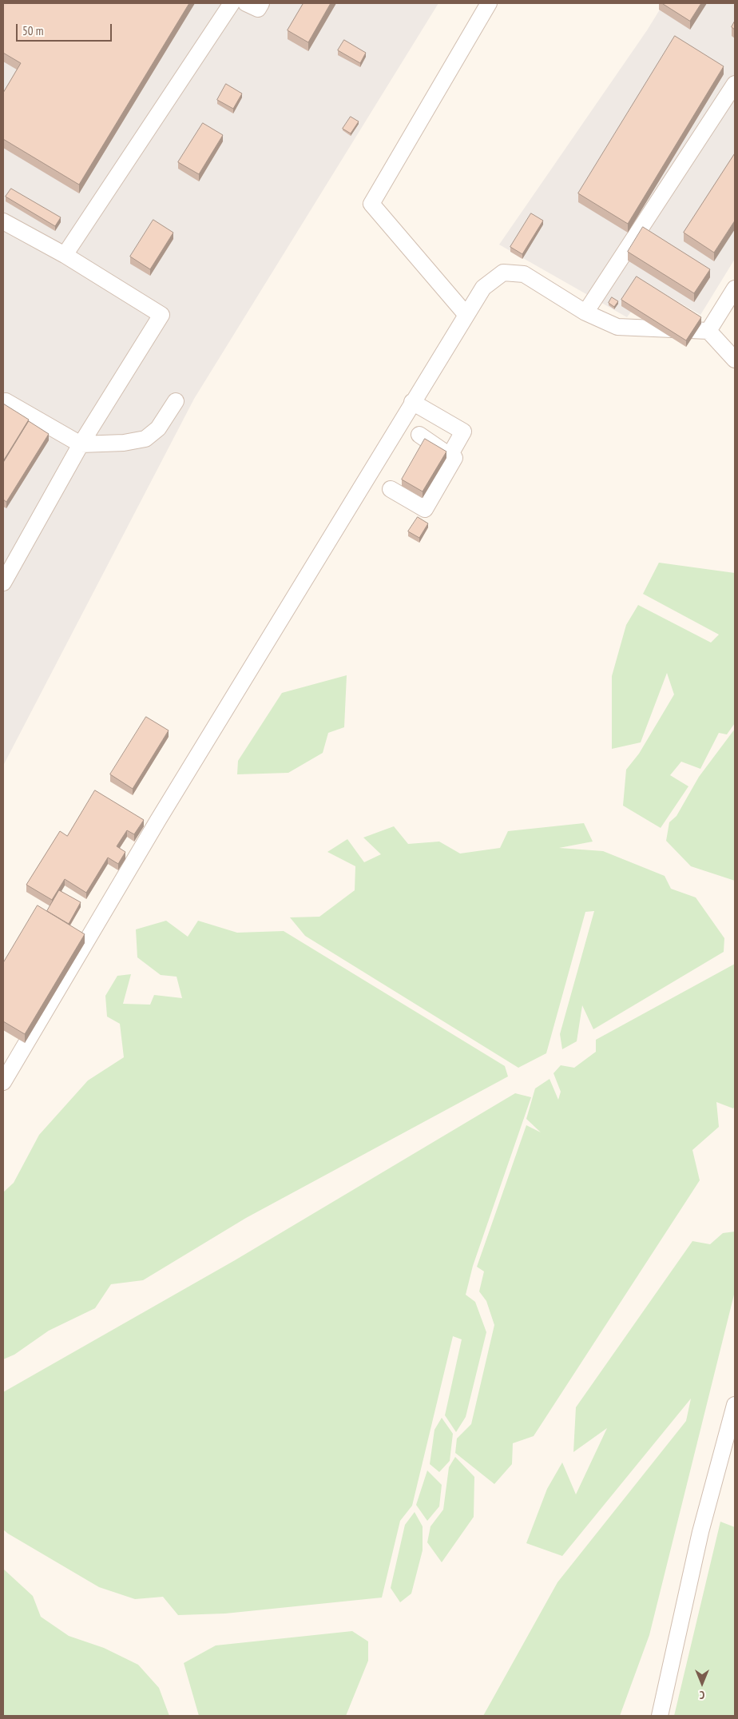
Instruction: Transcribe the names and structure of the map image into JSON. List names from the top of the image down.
{
  "scale_bar": "50 m",
  "north": "bottom"
}
